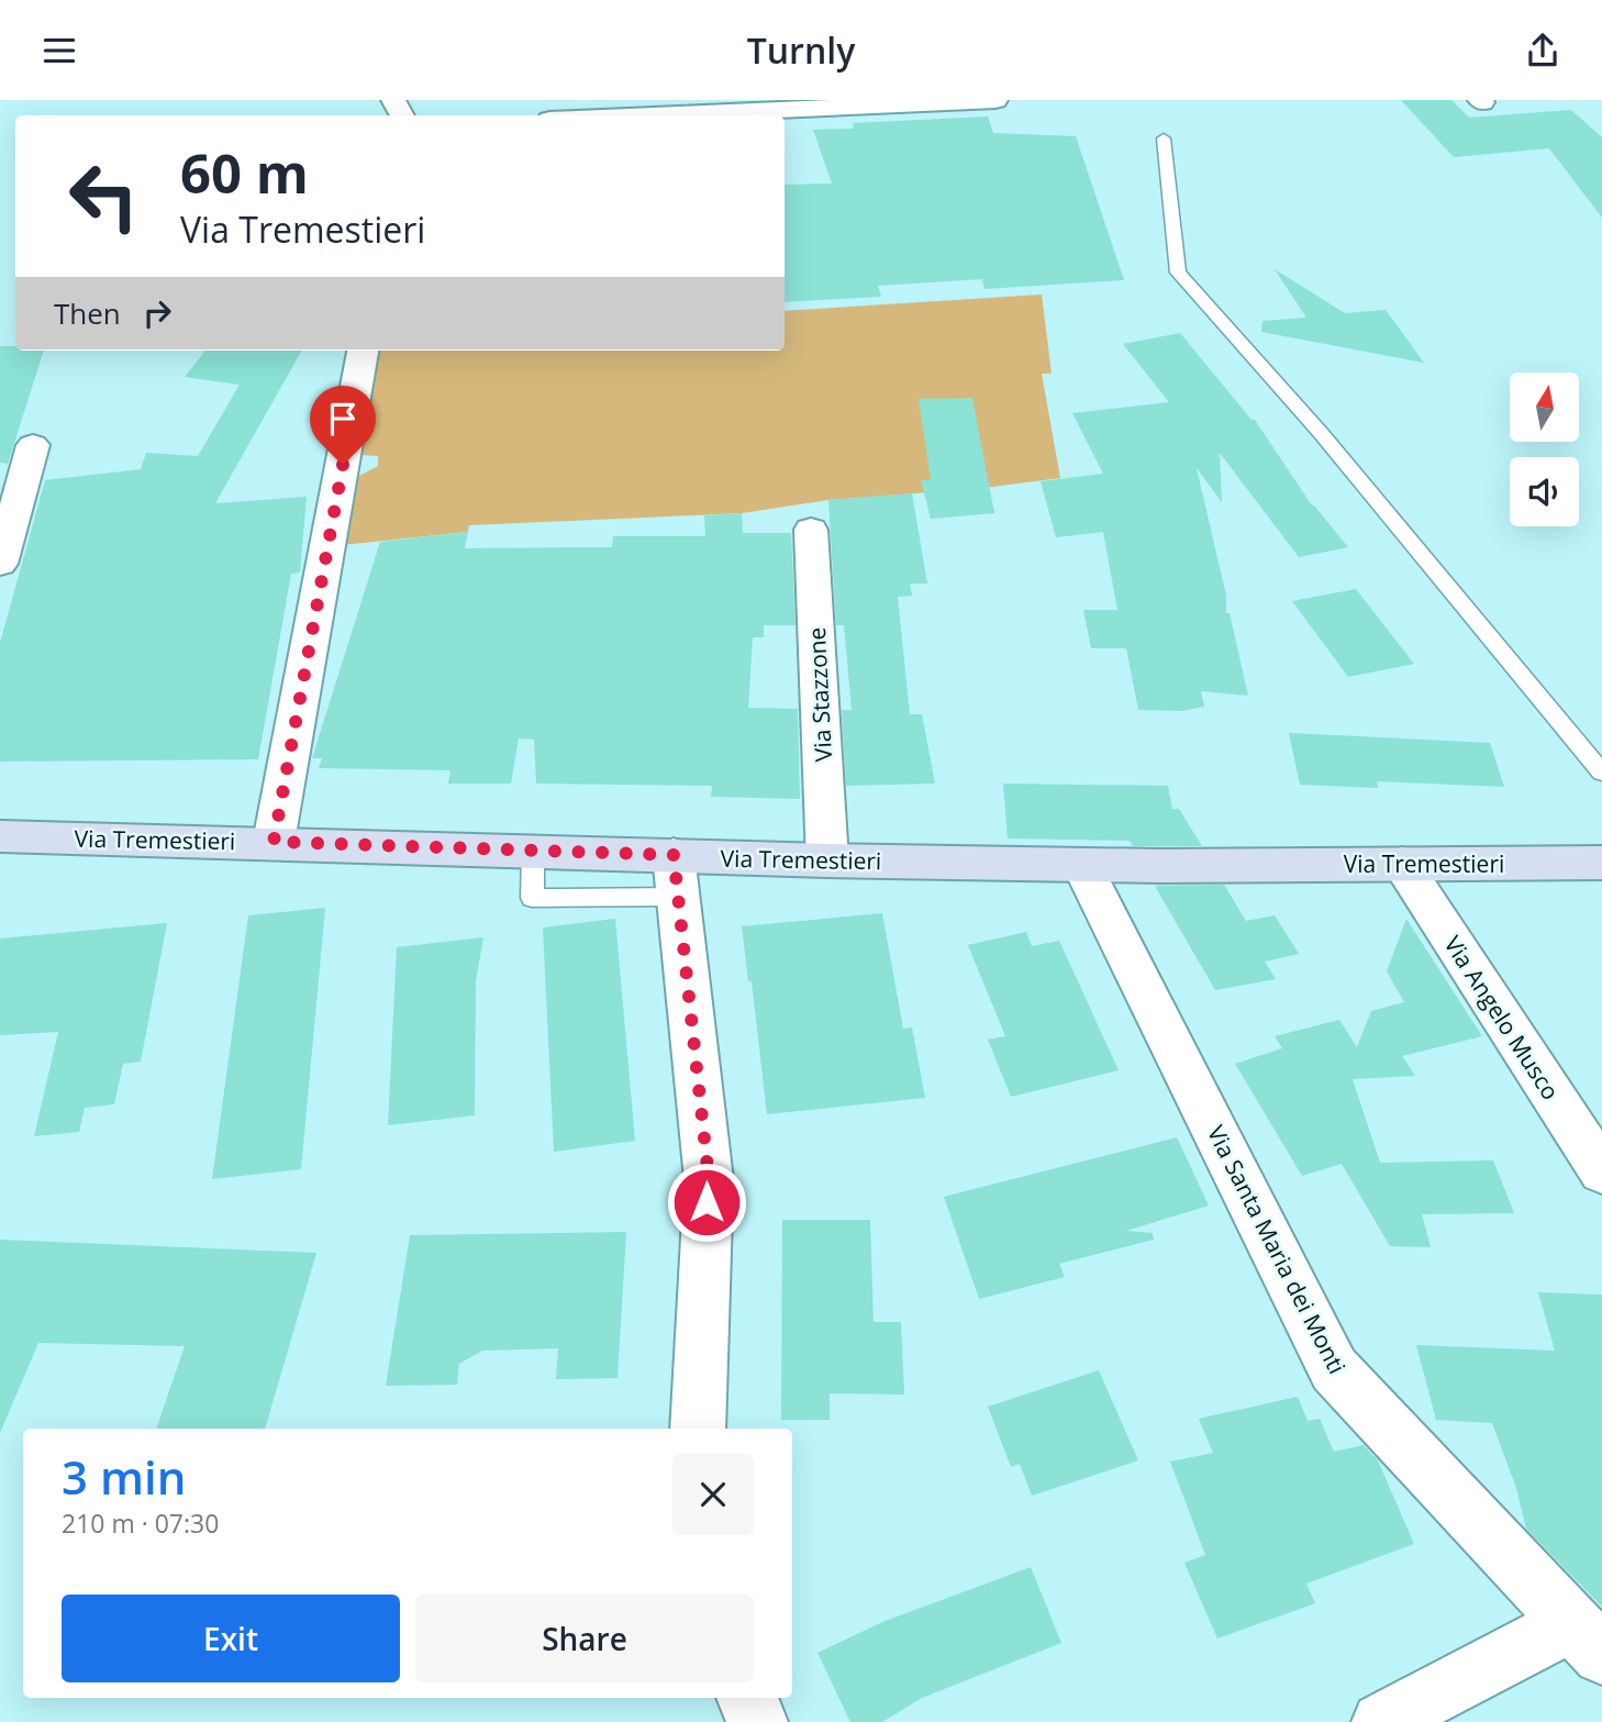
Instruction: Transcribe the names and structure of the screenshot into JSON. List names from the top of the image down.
{
  "streets": {
    "main road": ["Via Tremestieri"],
    "street": ["Via Stazzone", "Via Angelo Musco", "Via Santa Maria dei Monti"]
  },
  "crossings": [
    ["Via Stazzone", "Via Tremestieri"],
    ["Via Tremestieri", "Via Angelo Musco"],
    ["Via Tremestieri", "Via Santa Maria dei Monti"]
  ],
  "north": "top",
  "page": {
    "header": "Turnly",
    "turn": ["60 m", "Via Tremestieri"],
    "then": "Then",
    "heading": ["3 min", "210 m · 07:30"],
    "buttons": ["Exit", "Share"]
  }
}
